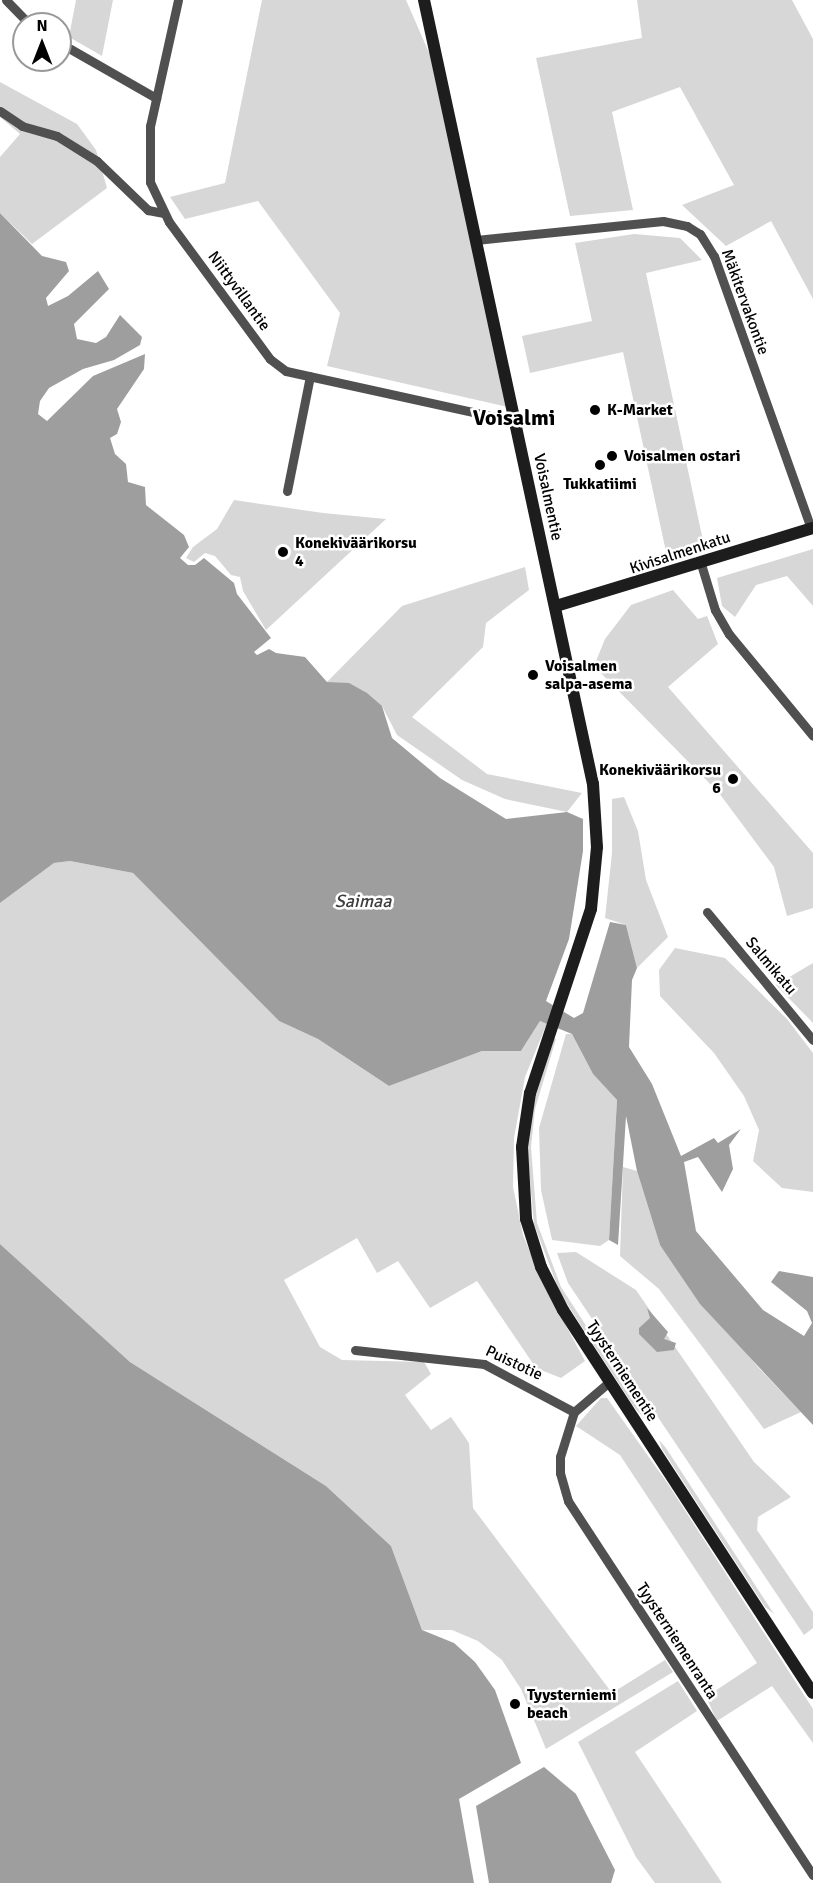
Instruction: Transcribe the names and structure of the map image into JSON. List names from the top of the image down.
{
  "streets": {
    "street": [
      "Niittyvillantie",
      "Mäkitervakontie",
      "Voisalmentie",
      "Kivisalmenkatu",
      "Salmikatu",
      "Puistotie",
      "Tyysterniementie",
      "Tyysterniemenranta"
    ]
  },
  "crossings": [
    ["Niittyvillantie", "Voisalmentie"],
    ["Mäkitervakontie", "Voisalmentie"],
    ["Mäkitervakontie", "Kivisalmenkatu"],
    ["Voisalmentie", "Kivisalmenkatu"],
    ["Voisalmentie", "Tyysterniementie"],
    ["Puistotie", "Tyysterniemenranta"]
  ],
  "districts": ["Voisalmi"],
  "water": ["Saimaa"],
  "places": [
    "K-Market",
    "Voisalmen ostari",
    "Tukkatiimi",
    "Konekiväärikorsu 4",
    "Voisalmen salpa-asema",
    "Konekiväärikorsu 6",
    "Tyysterniemi beach"
  ],
  "north": "top"
}
